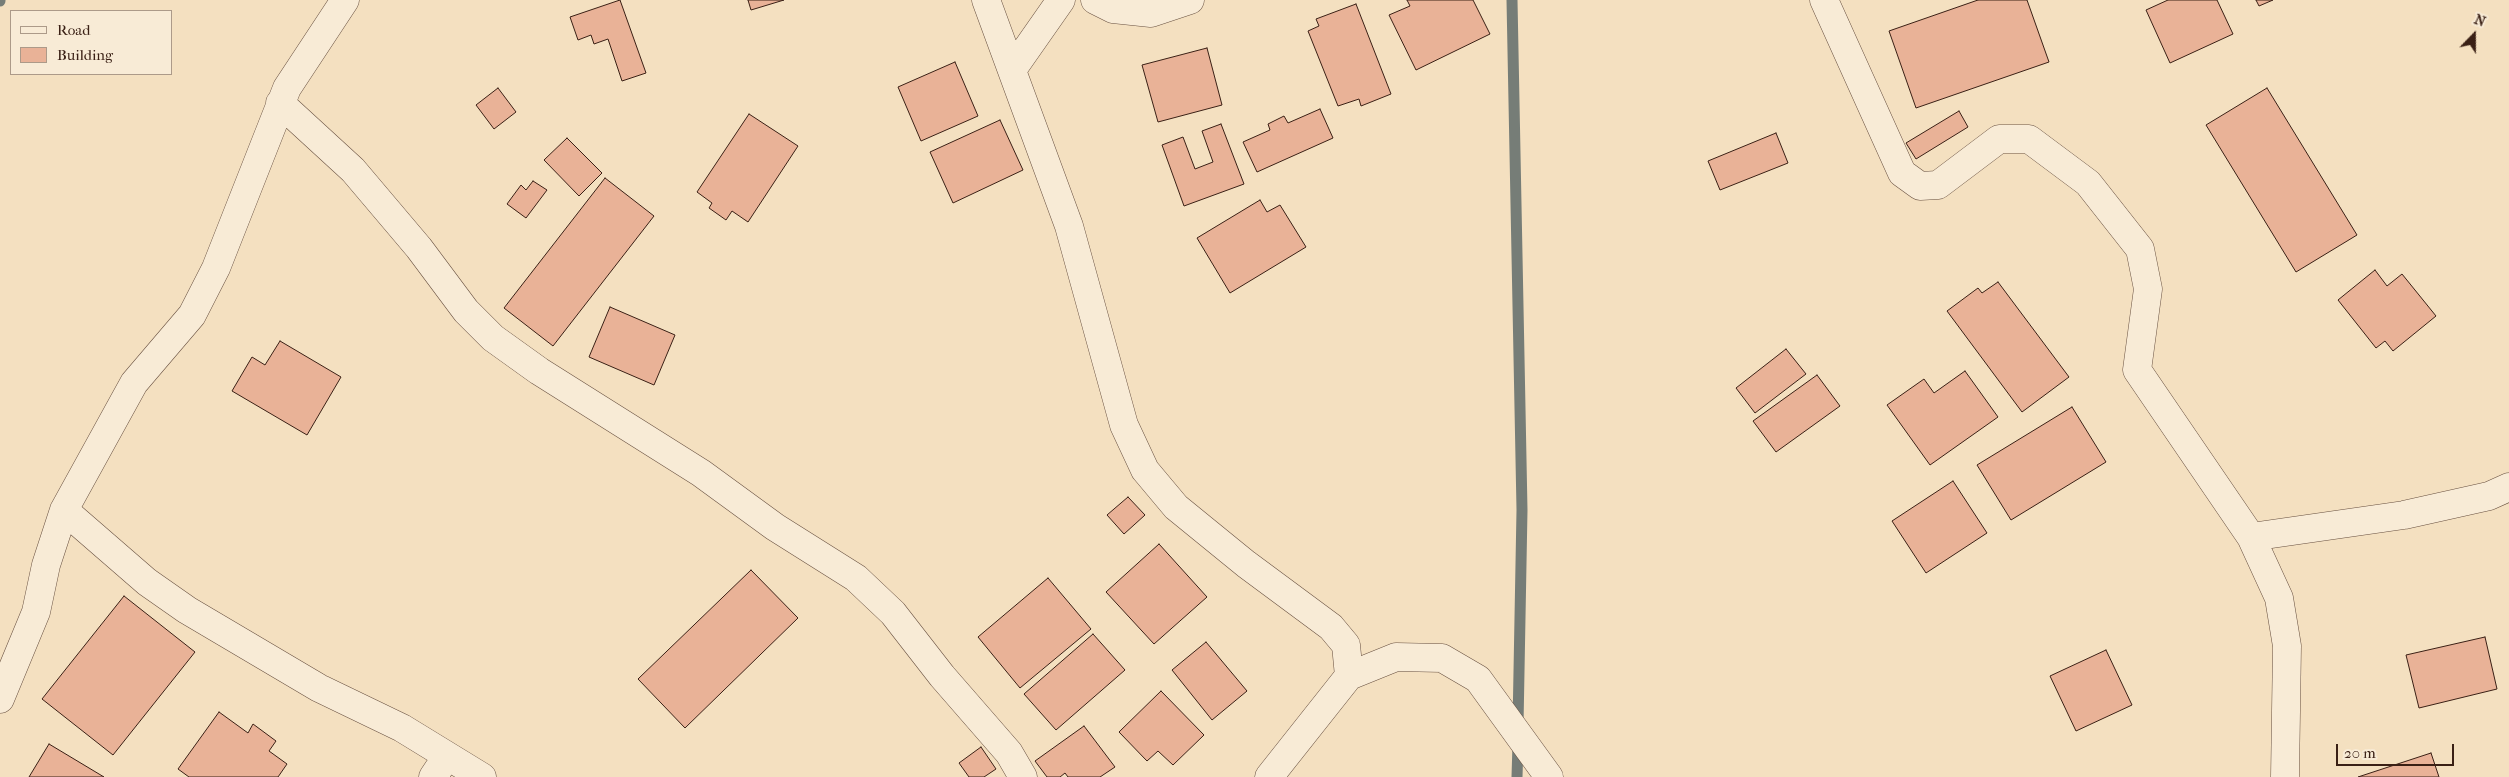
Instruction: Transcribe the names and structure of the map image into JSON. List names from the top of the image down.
{
  "legend": ["Road", "Building"],
  "scale_bar": "20 m",
  "north": "top"
}
